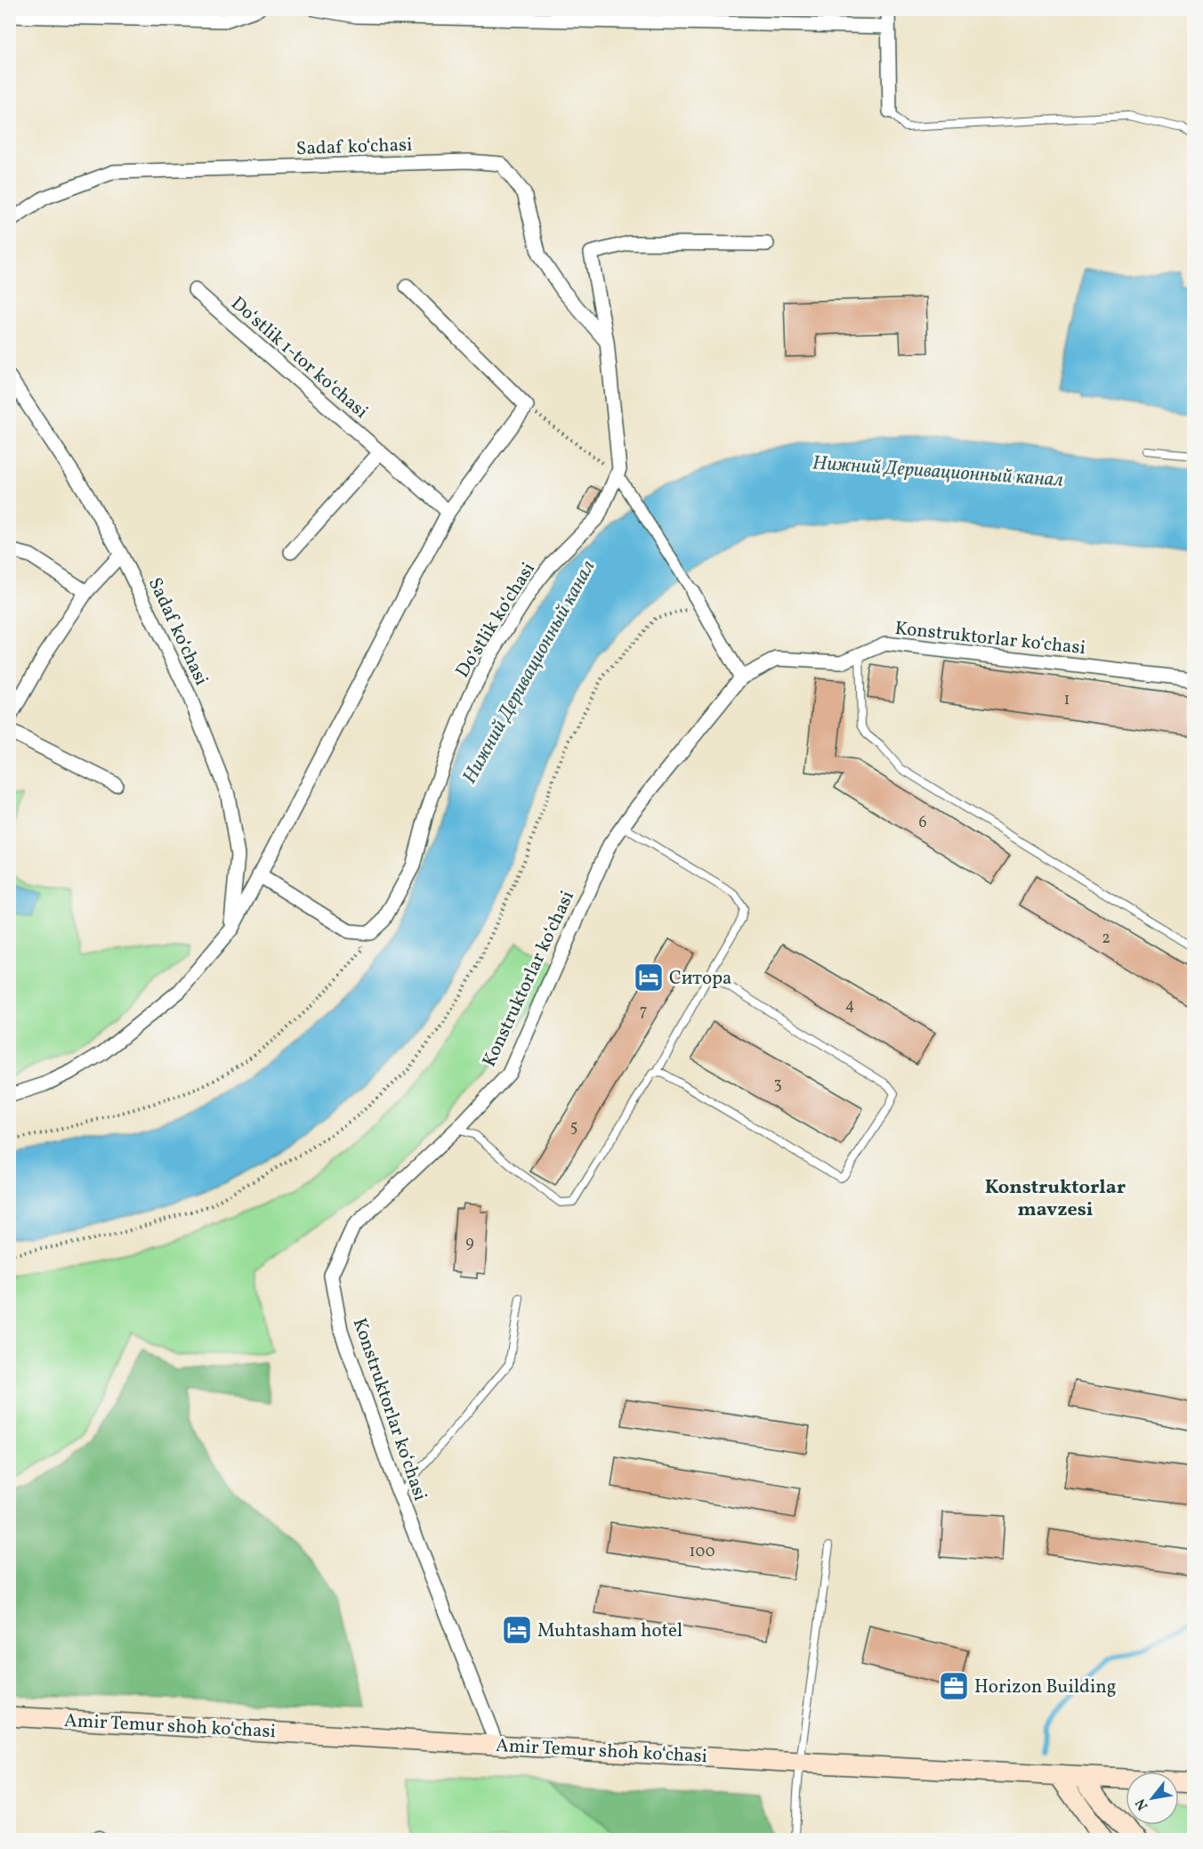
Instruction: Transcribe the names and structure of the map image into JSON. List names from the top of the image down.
{
  "streets": {
    "main road": ["Amir Temur shoh ko‘chasi"],
    "street": [
      "Sadaf ko‘chasi",
      "Do‘stlik 1-tor ko‘chasi",
      "Do‘stlik ko‘chasi",
      "Konstruktorlar ko‘chasi"
    ]
  },
  "crossings": [
    ["Sadaf ko‘chasi", "Do‘stlik ko‘chasi"],
    ["Konstruktorlar ko‘chasi", "Amir Temur shoh ko‘chasi"]
  ],
  "districts": ["Konstruktorlar mavzesi"],
  "water": ["Нижний Деривационный канал"],
  "places": {
    "hotel": ["Ситора", "Muhtasham hotel"],
    "office": ["Horizon Building"]
  },
  "house_numbers": [
    "1",
    "6",
    "2",
    "4",
    "7",
    "3",
    "5",
    "9",
    "100"
  ],
  "north": "bottom left"
}
